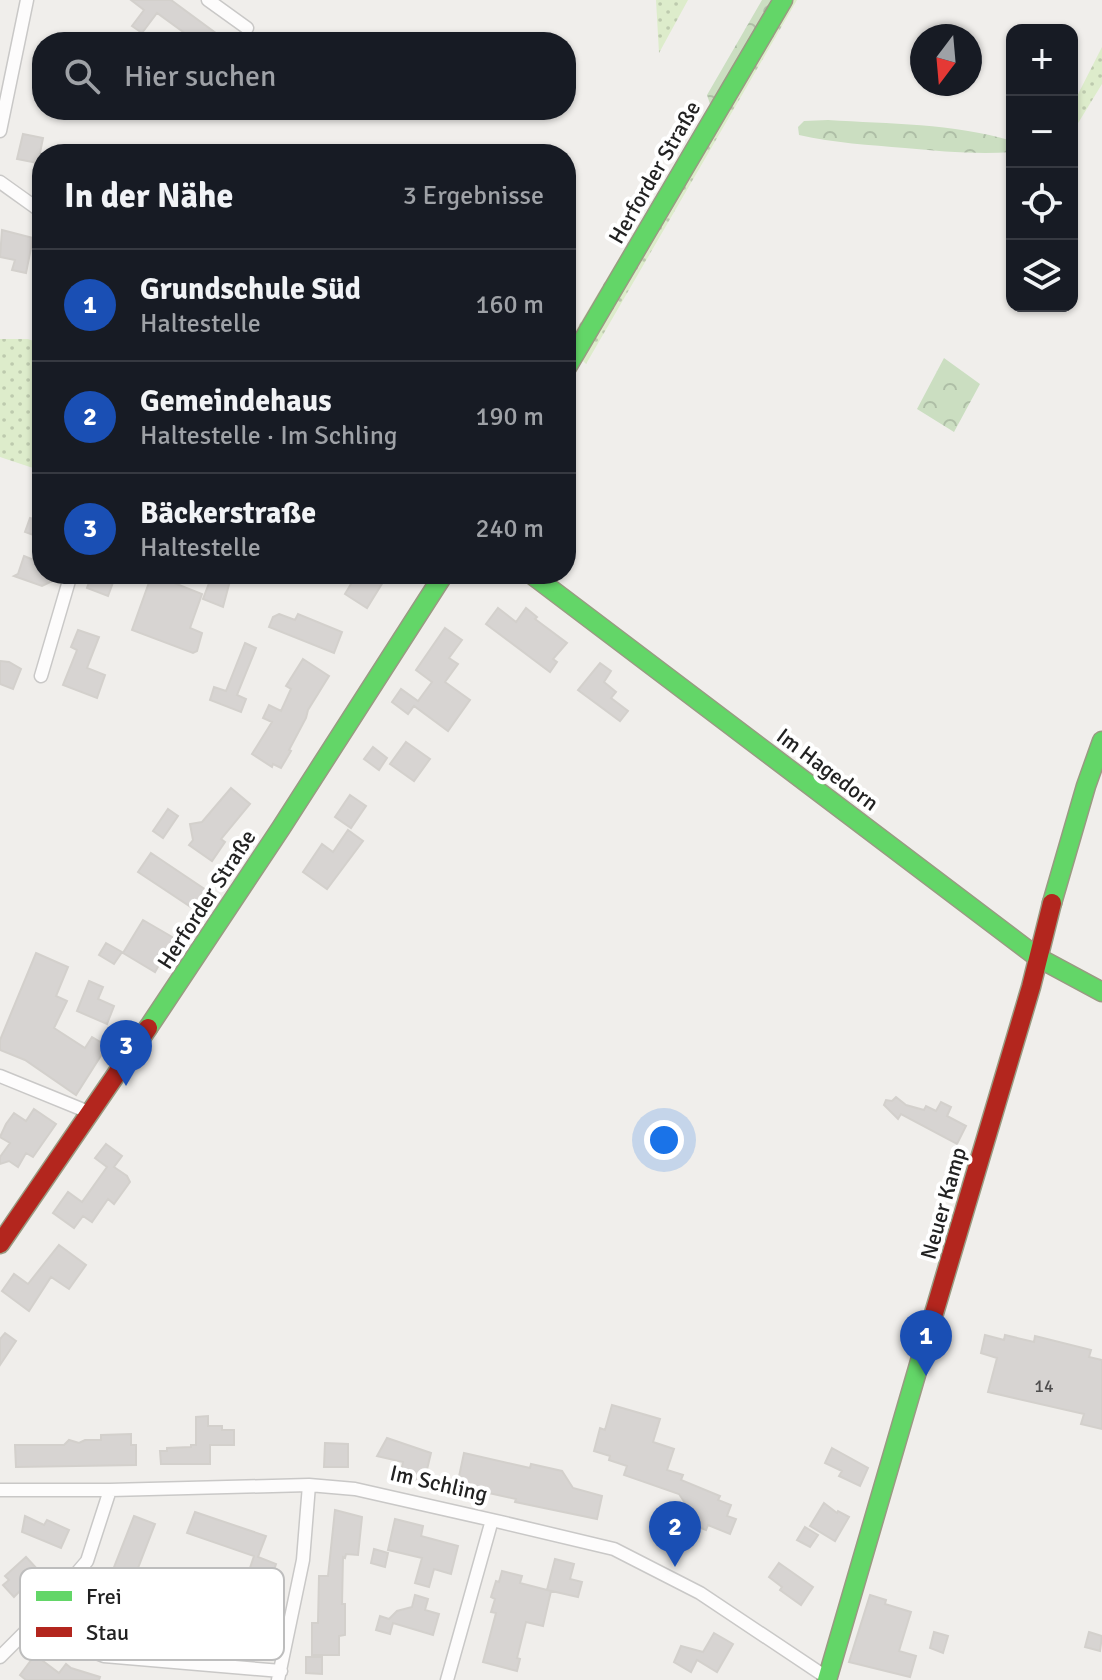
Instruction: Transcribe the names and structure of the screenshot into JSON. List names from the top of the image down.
{
  "streets": {
    "street": [
      "Herforder Straße",
      "Im Hagedorn",
      "Neuer Kamp",
      "Im Schling"
    ]
  },
  "crossings": [
    ["Im Hagedorn", "Neuer Kamp"],
    ["Neuer Kamp", "Im Schling"]
  ],
  "house_numbers": ["14"],
  "legend": ["Frei", "Stau"],
  "north": "bottom",
  "page": {
    "map_buttons": ["+", "−"],
    "search": "Hier suchen",
    "heading": ["In der Nähe", "3 Ergebnisse"],
    "list": [
      {
        "mark": "1",
        "name": "Grundschule Süd",
        "note": "Haltestelle",
        "value": "160 m"
      },
      {
        "mark": "2",
        "name": "Gemeindehaus",
        "note": "Haltestelle · Im Schling",
        "value": "190 m"
      },
      {
        "mark": "3",
        "name": "Bäckerstraße",
        "note": "Haltestelle",
        "value": "240 m"
      }
    ],
    "pins": ["3", "1", "2"]
  }
}
